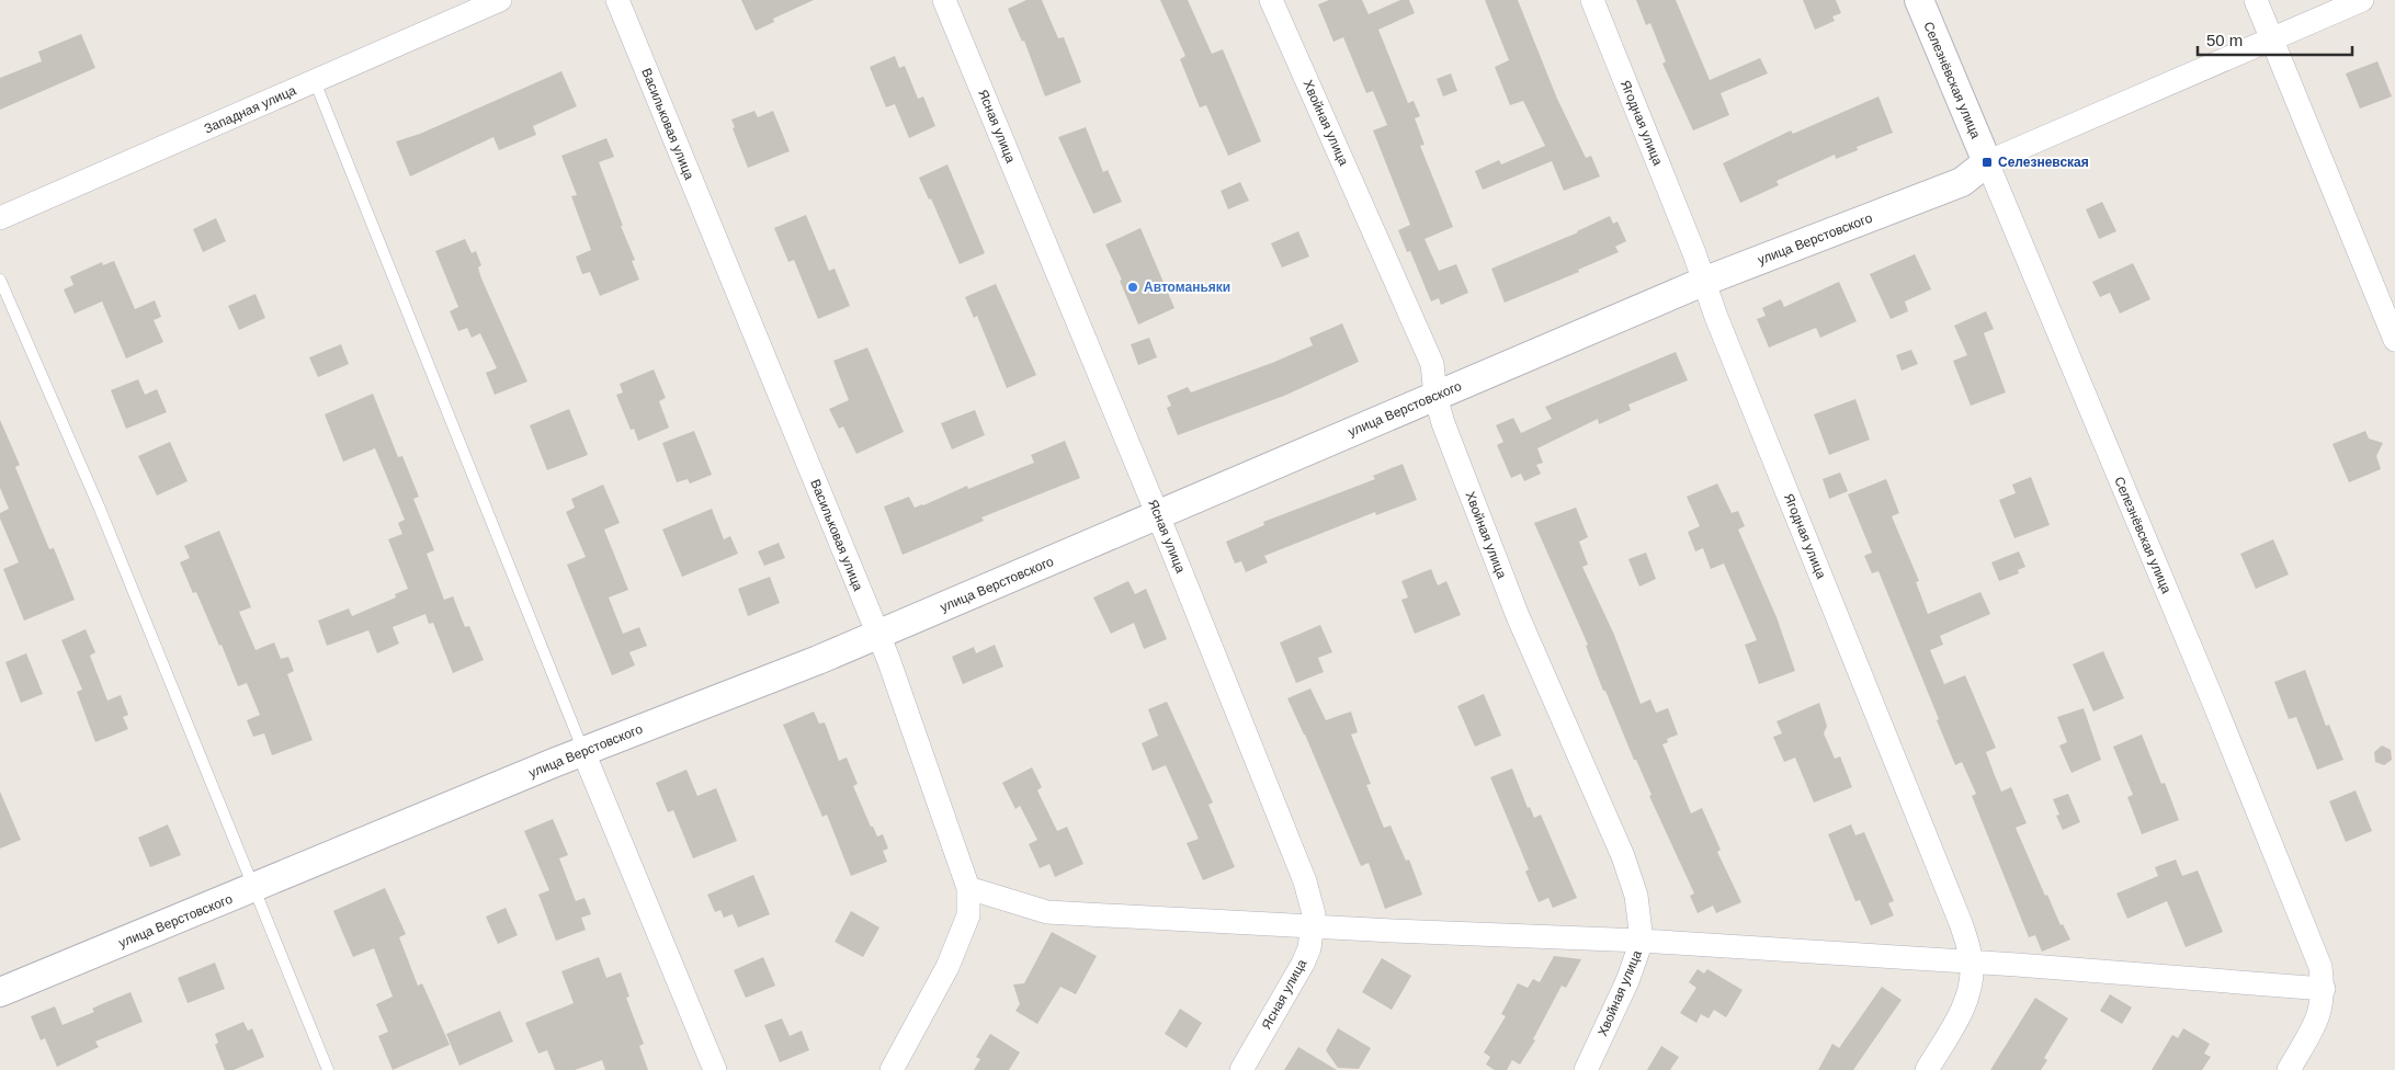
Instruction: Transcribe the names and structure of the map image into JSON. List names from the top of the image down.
{
  "streets": {
    "street": [
      "Селезнёвская улица",
      "Западная улица",
      "Хвойная улица",
      "Ягодная улица",
      "Васильковая улица",
      "Ясная улица",
      "улица Верстовского"
    ]
  },
  "crossings": [
    ["Селезнёвская улица", "улица Верстовского"],
    ["Хвойная улица", "улица Верстовского"],
    ["Ягодная улица", "улица Верстовского"],
    ["Васильковая улица", "улица Верстовского"],
    ["Ясная улица", "улица Верстовского"]
  ],
  "places": {
    "transit": ["Селезневская"],
    "other": ["Автоманьяки"]
  },
  "scale_bar": "50 m"
}
